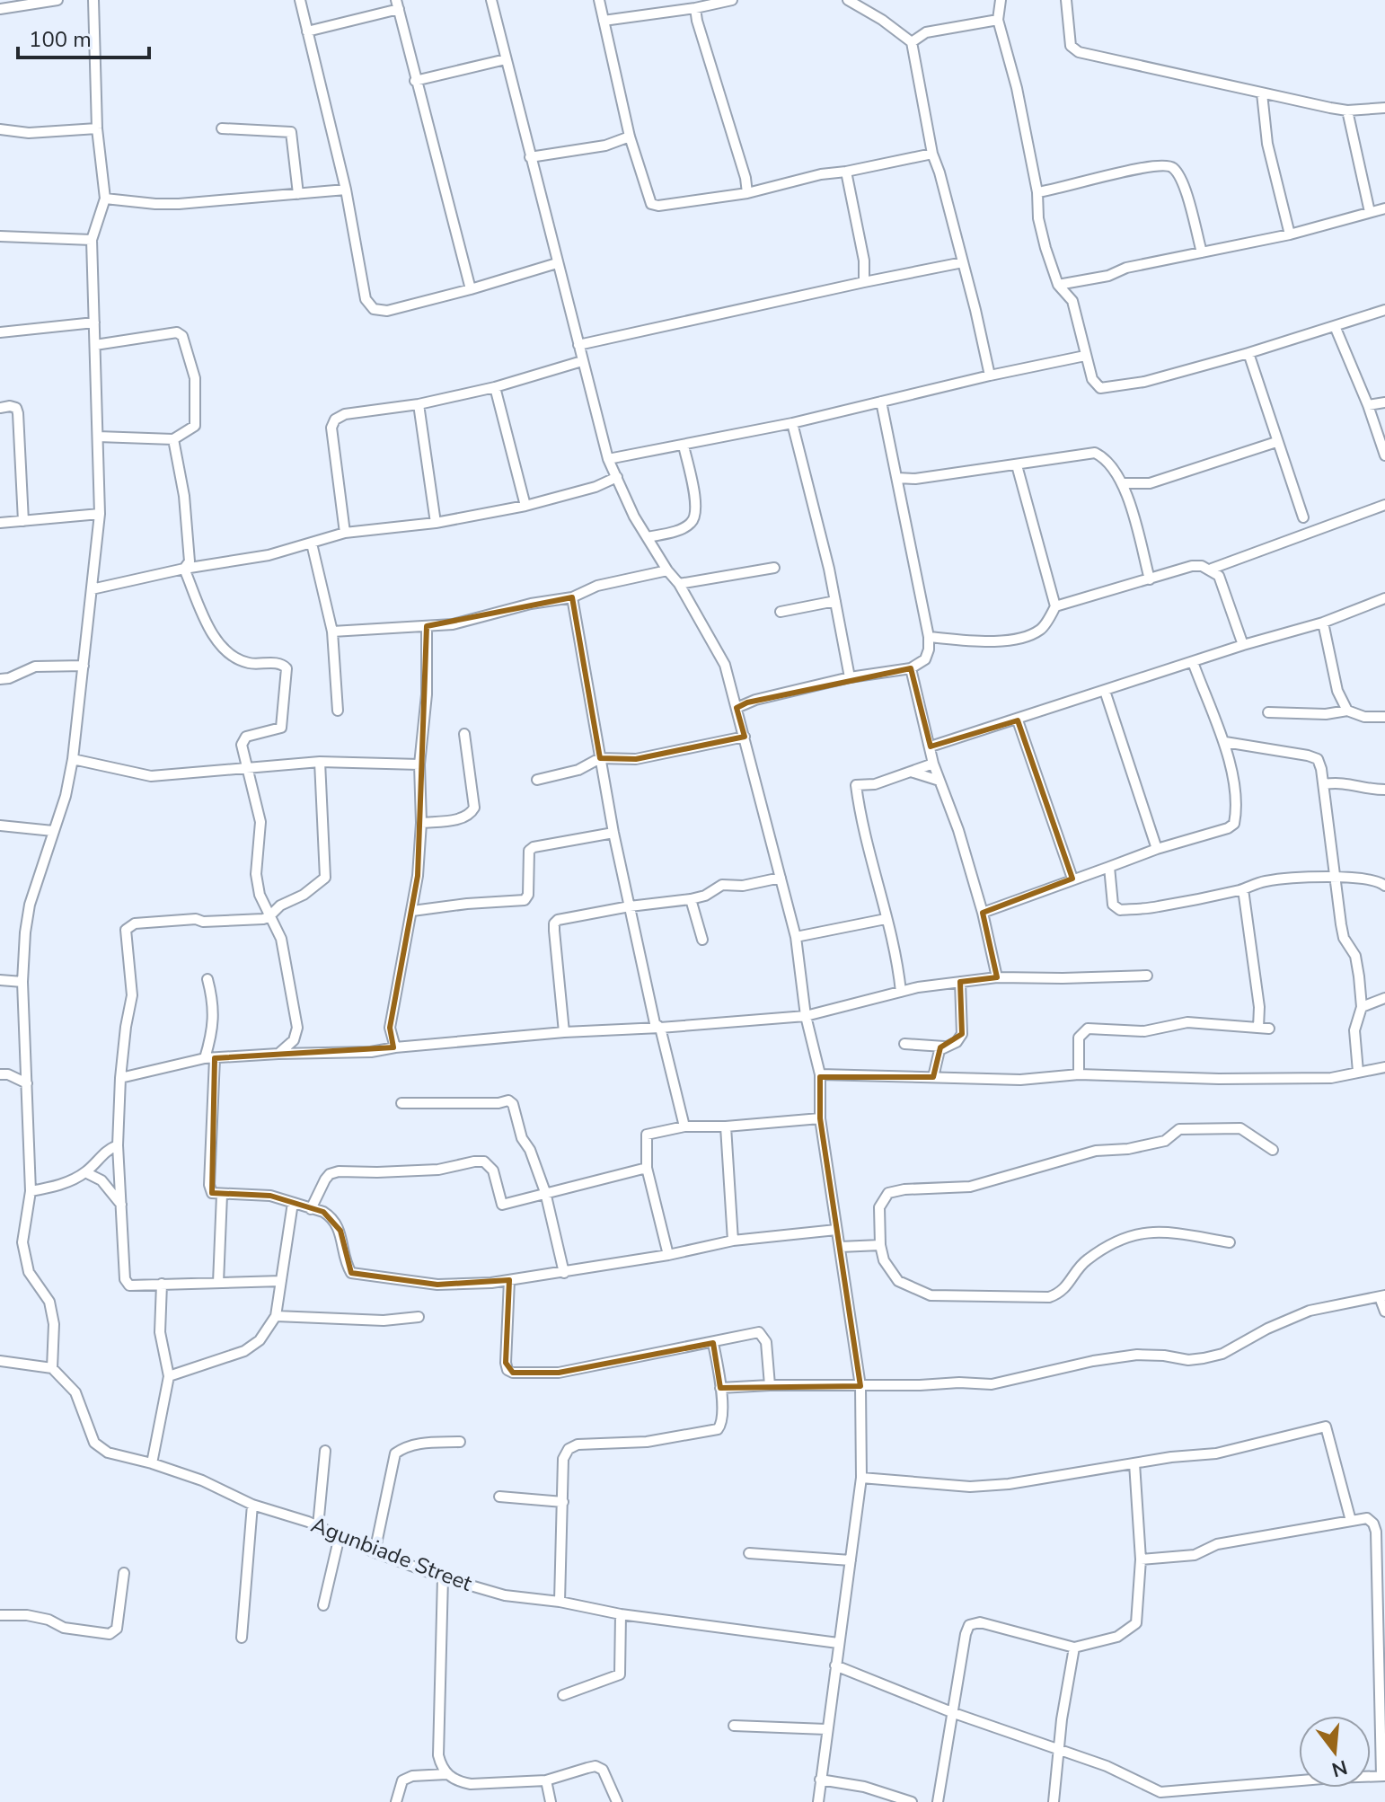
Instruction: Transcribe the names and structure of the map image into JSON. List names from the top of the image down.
{
  "streets": {
    "street": ["Agunbiade Street"]
  },
  "scale_bar": "100 m",
  "north": "bottom"
}
